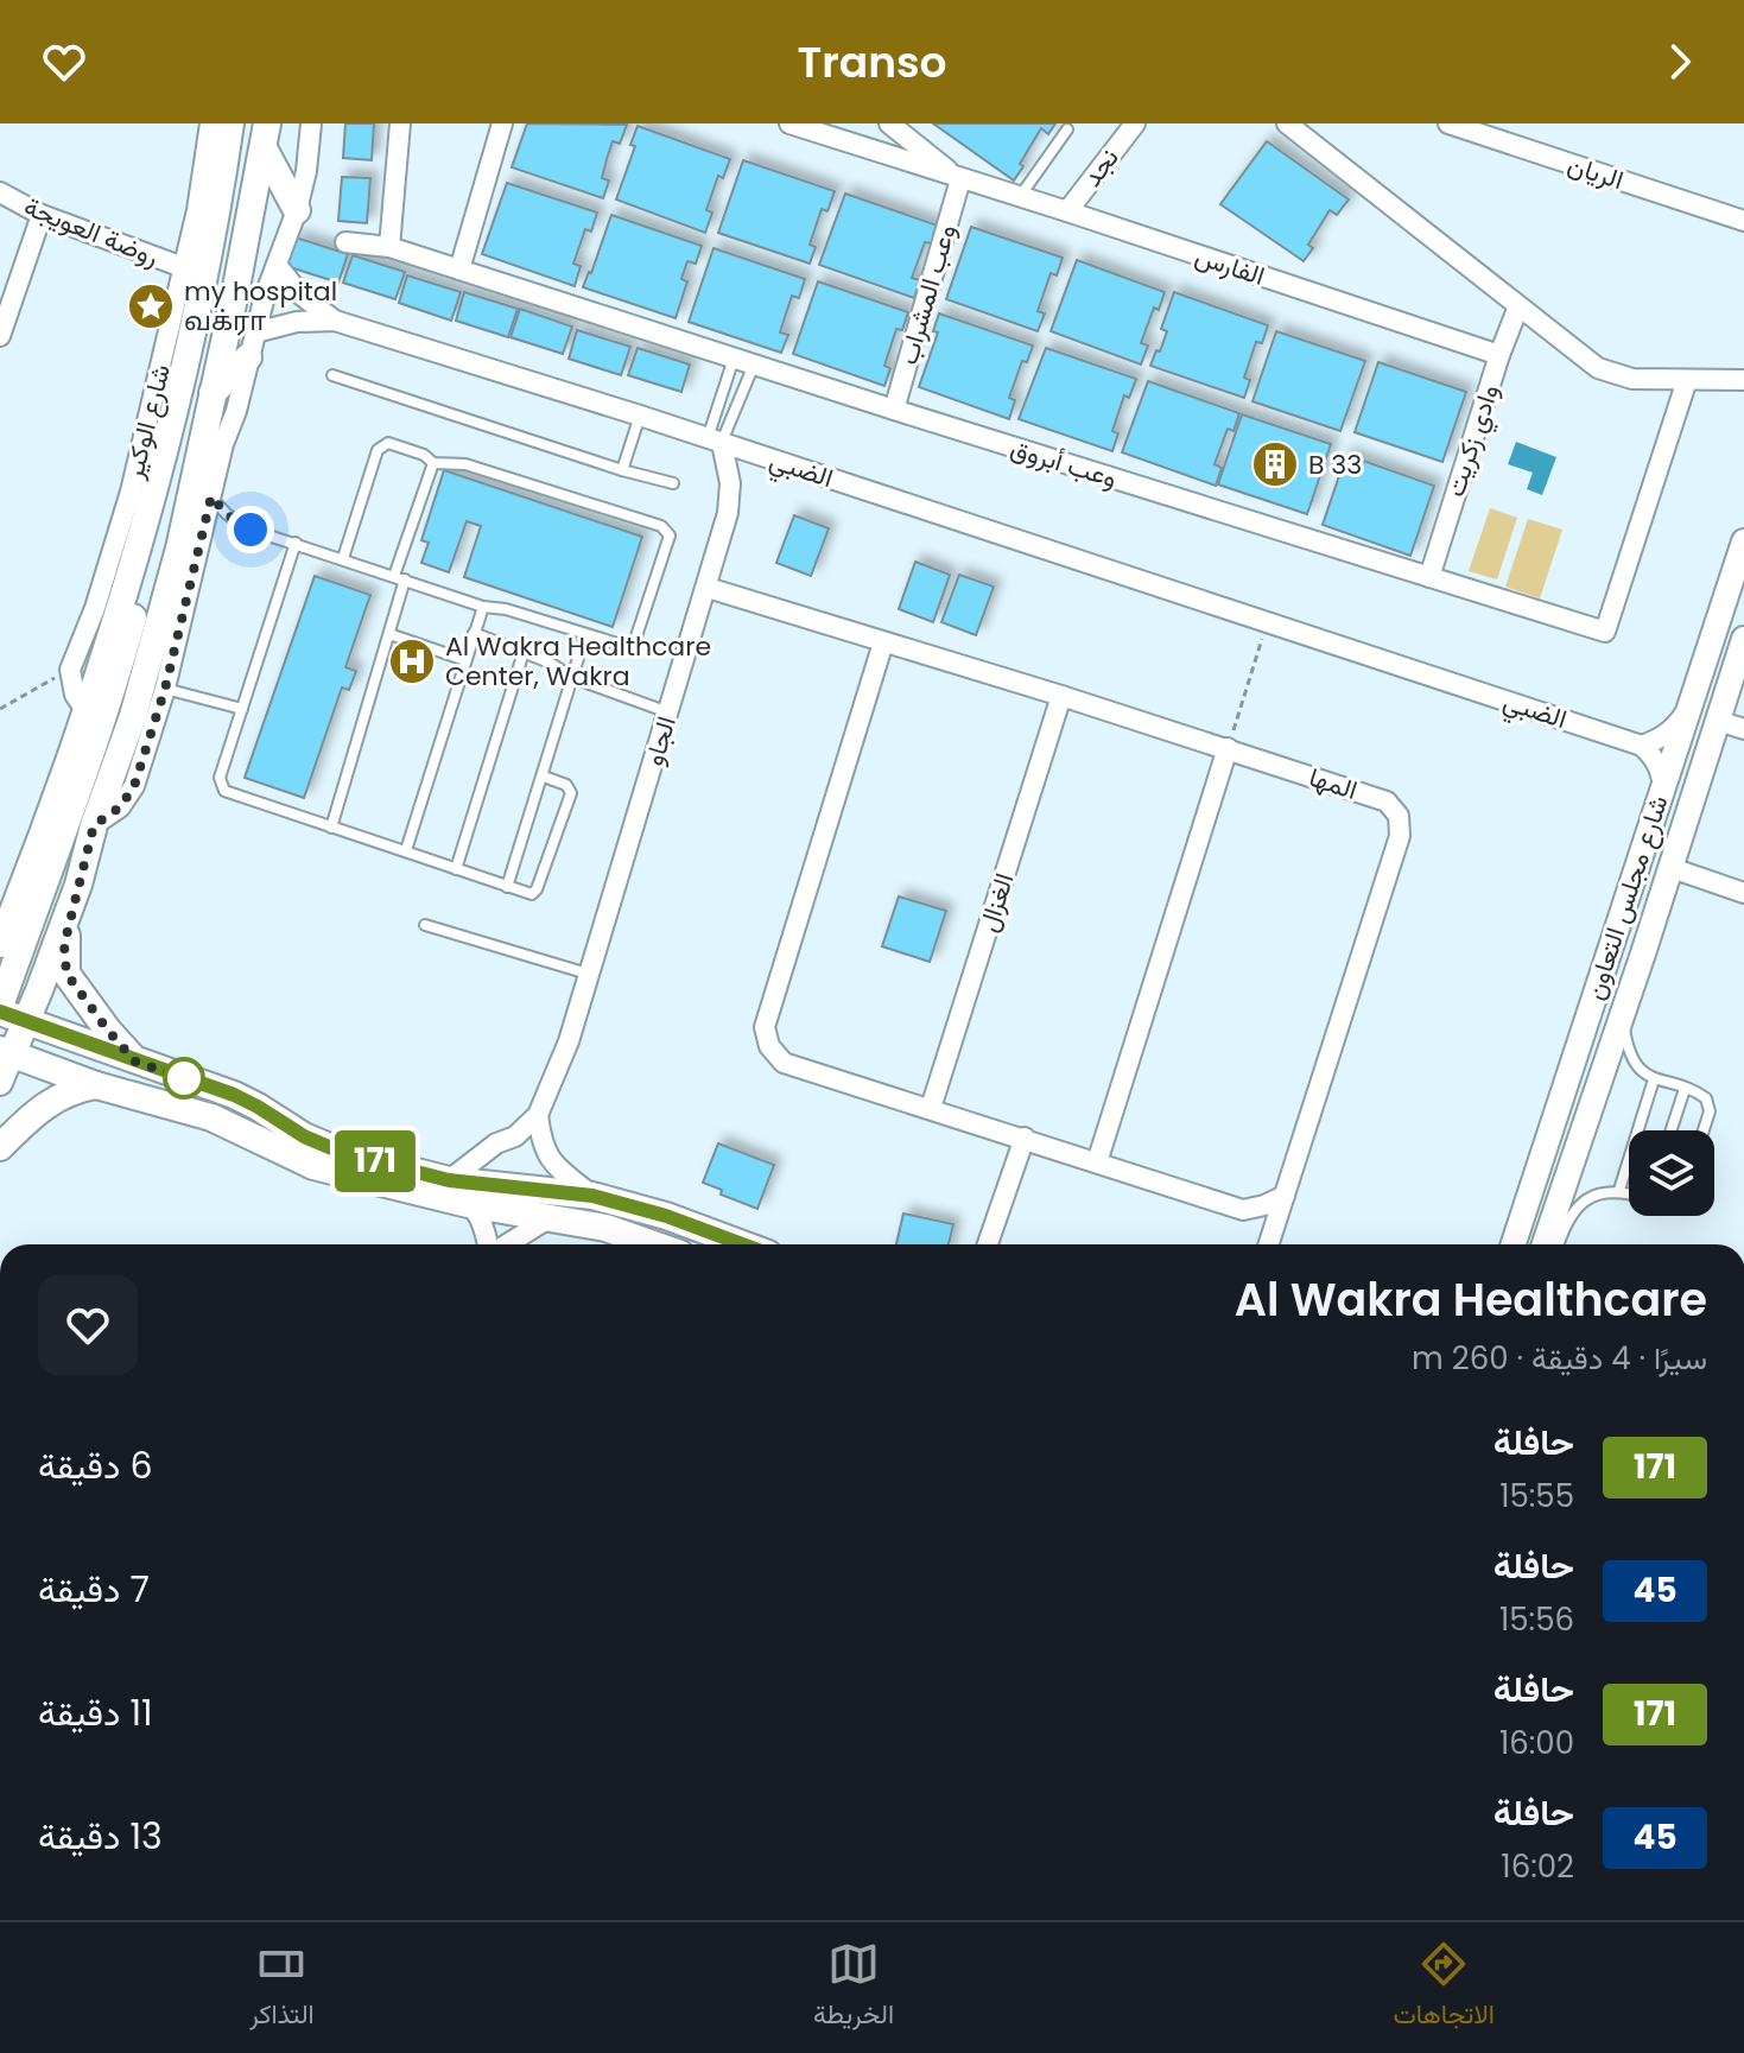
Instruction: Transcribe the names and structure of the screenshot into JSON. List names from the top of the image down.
{
  "streets": {
    "main road": ["شارع الوكير"],
    "street": [
      "نجد",
      "الريان",
      "روضة العويجة",
      "الفارس",
      "وعب المشراب",
      "وادي زكريت",
      "وعب أبروق",
      "الضبي",
      "الجاو",
      "المها",
      "شارع مجلس التعاون",
      "الغزال"
    ]
  },
  "crossings": [
    ["نجد", "الفارس"],
    ["روضة العويجة", "شارع الوكير"],
    ["الفارس", "وعب المشراب"],
    ["الفارس", "وادي زكريت"],
    ["وعب المشراب", "وعب أبروق"],
    ["وادي زكريت", "وعب أبروق"],
    ["وعب أبروق", "الجاو"],
    ["الضبي", "الجاو"],
    ["الجاو", "المها"],
    ["المها", "الغزال"]
  ],
  "places": {
    "place": ["my hospital வக்ரா"],
    "building": ["B 33"],
    "hospital": ["Al Wakra Healthcare Center, Wakra"]
  },
  "lines": ["bus line 171"],
  "page": {
    "header": "Transo",
    "on_map": "171",
    "heading": ["Al Wakra Healthcare", "سيرًا · 4 دقيقة · 260 m"],
    "list": [
      {
        "mark": "171",
        "name": "حافلة",
        "note": "15:55",
        "value": "6 دقيقة"
      },
      {
        "mark": "45",
        "name": "حافلة",
        "note": "15:56",
        "value": "7 دقيقة"
      },
      {
        "mark": "171",
        "name": "حافلة",
        "note": "16:00",
        "value": "11 دقيقة"
      },
      {
        "mark": "45",
        "name": "حافلة",
        "note": "16:02",
        "value": "13 دقيقة"
      }
    ],
    "tabs": ["الاتجاهات", "الخريطة", "التذاكر"]
  }
}
